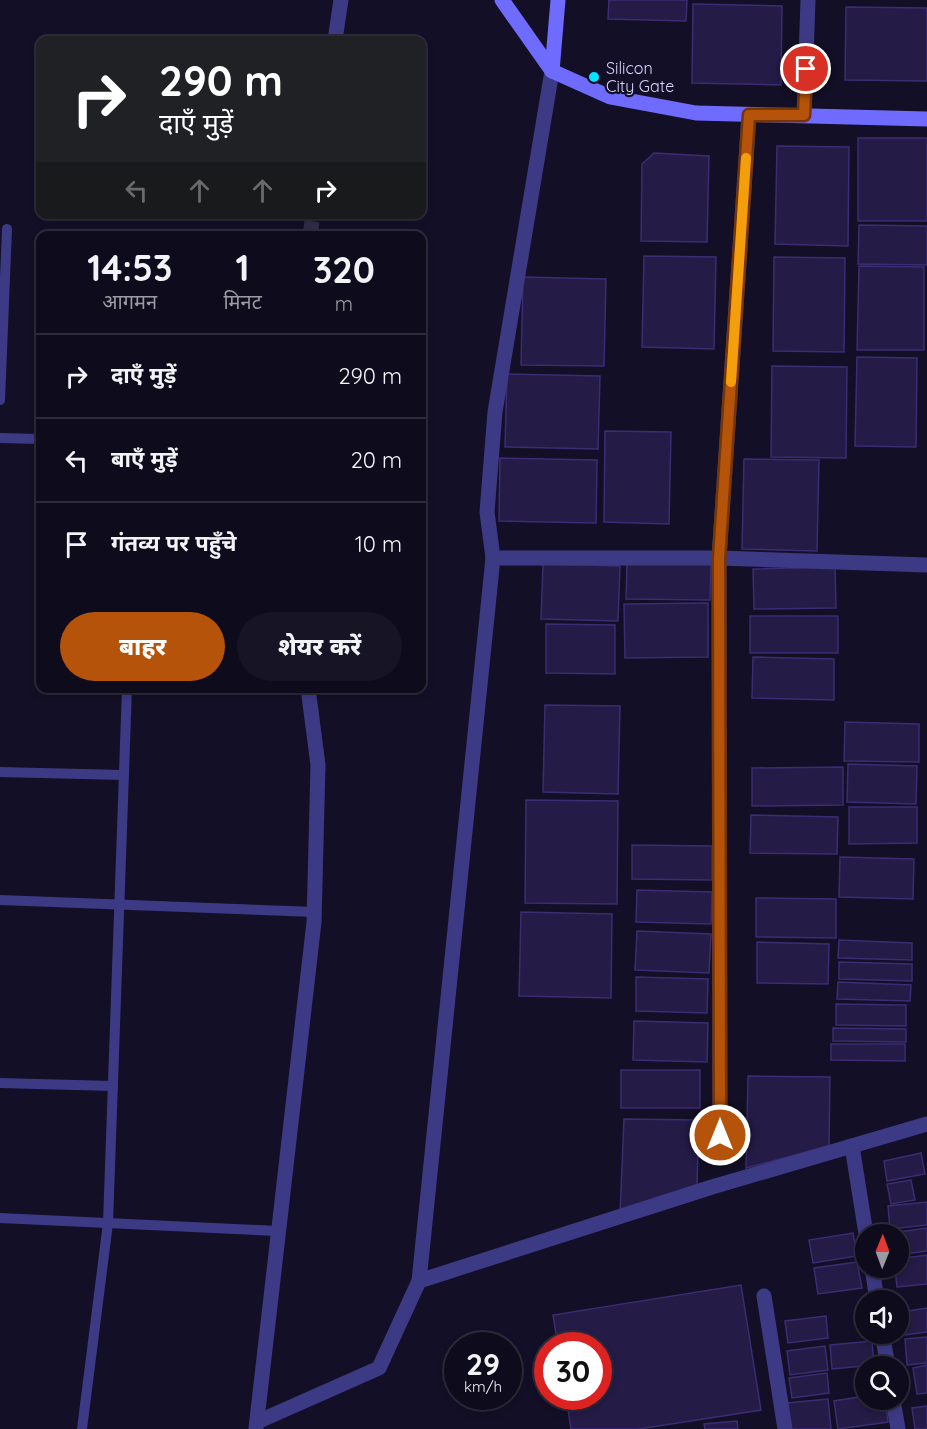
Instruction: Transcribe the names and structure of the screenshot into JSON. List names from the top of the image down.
{
  "places": ["Silicon City Gate"],
  "north": "top",
  "page": {
    "turn": ["290 m", "दाएँ मुड़ें"],
    "eta": [
      "14:53",
      "आगमन",
      "1",
      "मिनट",
      "320",
      "m"
    ],
    "list": [
      {
        "name": "दाएँ मुड़ें",
        "value": "290 m"
      },
      {
        "name": "बाएँ मुड़ें",
        "value": "20 m"
      },
      {
        "name": "गंतव्य पर पहुँचे",
        "value": "10 m"
      }
    ],
    "buttons": ["बाहर", "शेयर करें"],
    "speed": "29 km/h",
    "limit": "30"
  }
}
